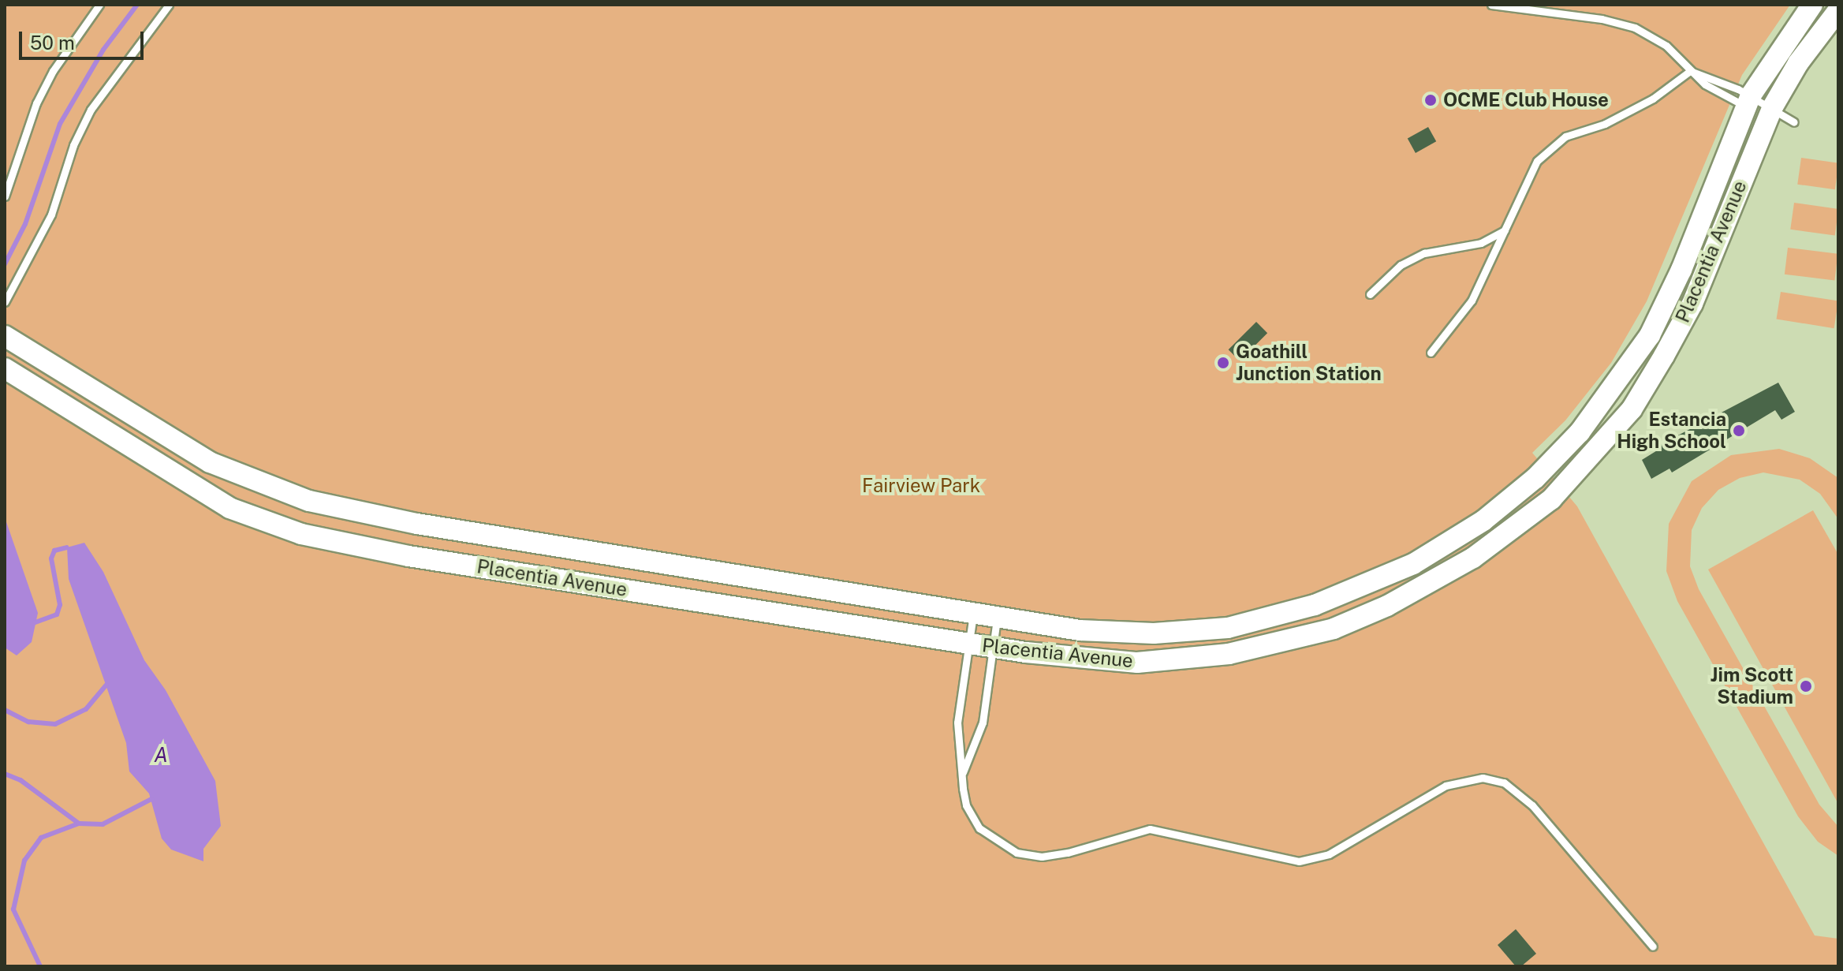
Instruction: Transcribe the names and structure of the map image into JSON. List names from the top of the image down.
{
  "streets": {
    "main road": ["Placentia Avenue"]
  },
  "water": ["A"],
  "parks": ["Fairview Park"],
  "places": [
    "OCME Club House",
    "Goathill Junction Station",
    "Estancia High School",
    "Jim Scott Stadium"
  ],
  "scale_bar": "50 m"
}
